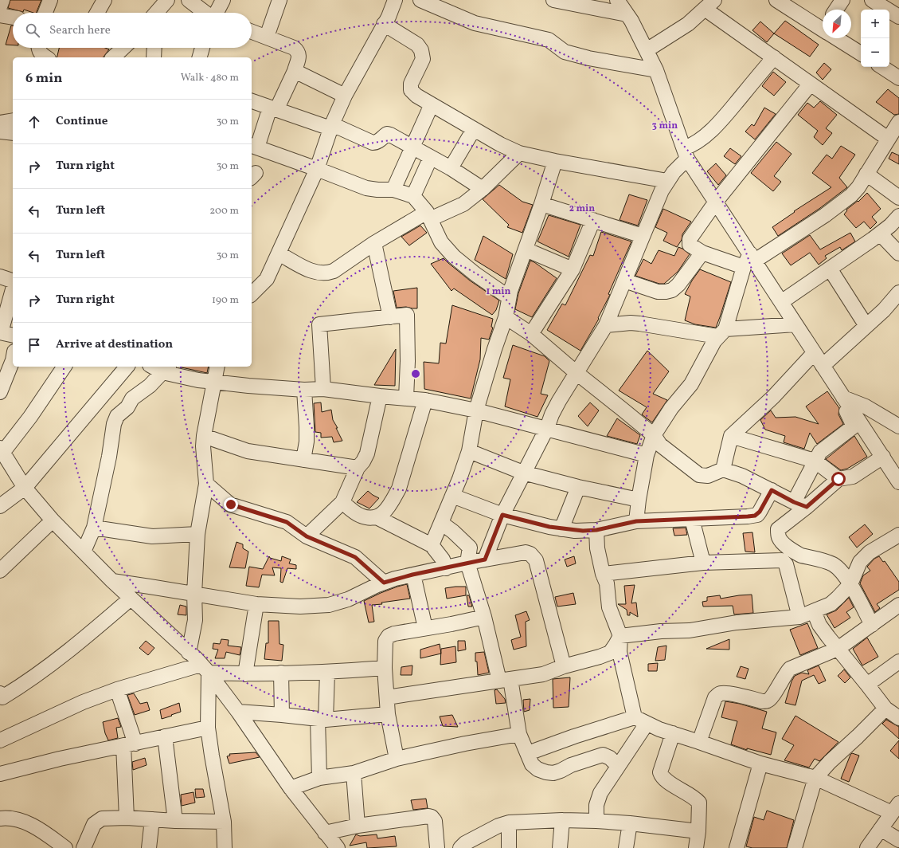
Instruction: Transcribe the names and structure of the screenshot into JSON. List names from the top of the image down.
{
  "north": "bottom left",
  "page": {
    "map_buttons": ["+", "−"],
    "search": "Search here",
    "heading": ["6 min", "Walk · 480 m"],
    "list": [
      ["Continue", "30 m"],
      ["Turn right", "30 m"],
      ["Turn left", "200 m"],
      ["Turn left", "30 m"],
      ["Turn right", "190 m"],
      "Arrive at destination"
    ]
  },
  "rings": ["3 min", "2 min", "1 min"]
}
